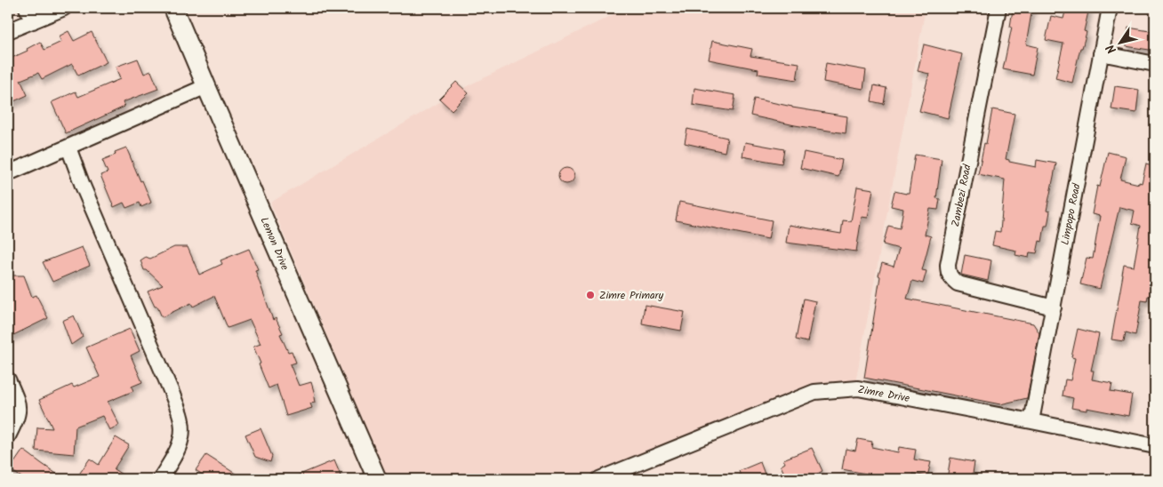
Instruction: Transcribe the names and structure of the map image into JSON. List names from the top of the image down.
{
  "streets": {
    "street": [
      "Zambezi Road",
      "Limpopo Road",
      "Lemon Drive",
      "Zimre Drive"
    ]
  },
  "crossings": [
    ["Zambezi Road", "Limpopo Road"],
    ["Limpopo Road", "Zimre Drive"]
  ],
  "places": ["Zimre Primary"],
  "north": "bottom left"
}
